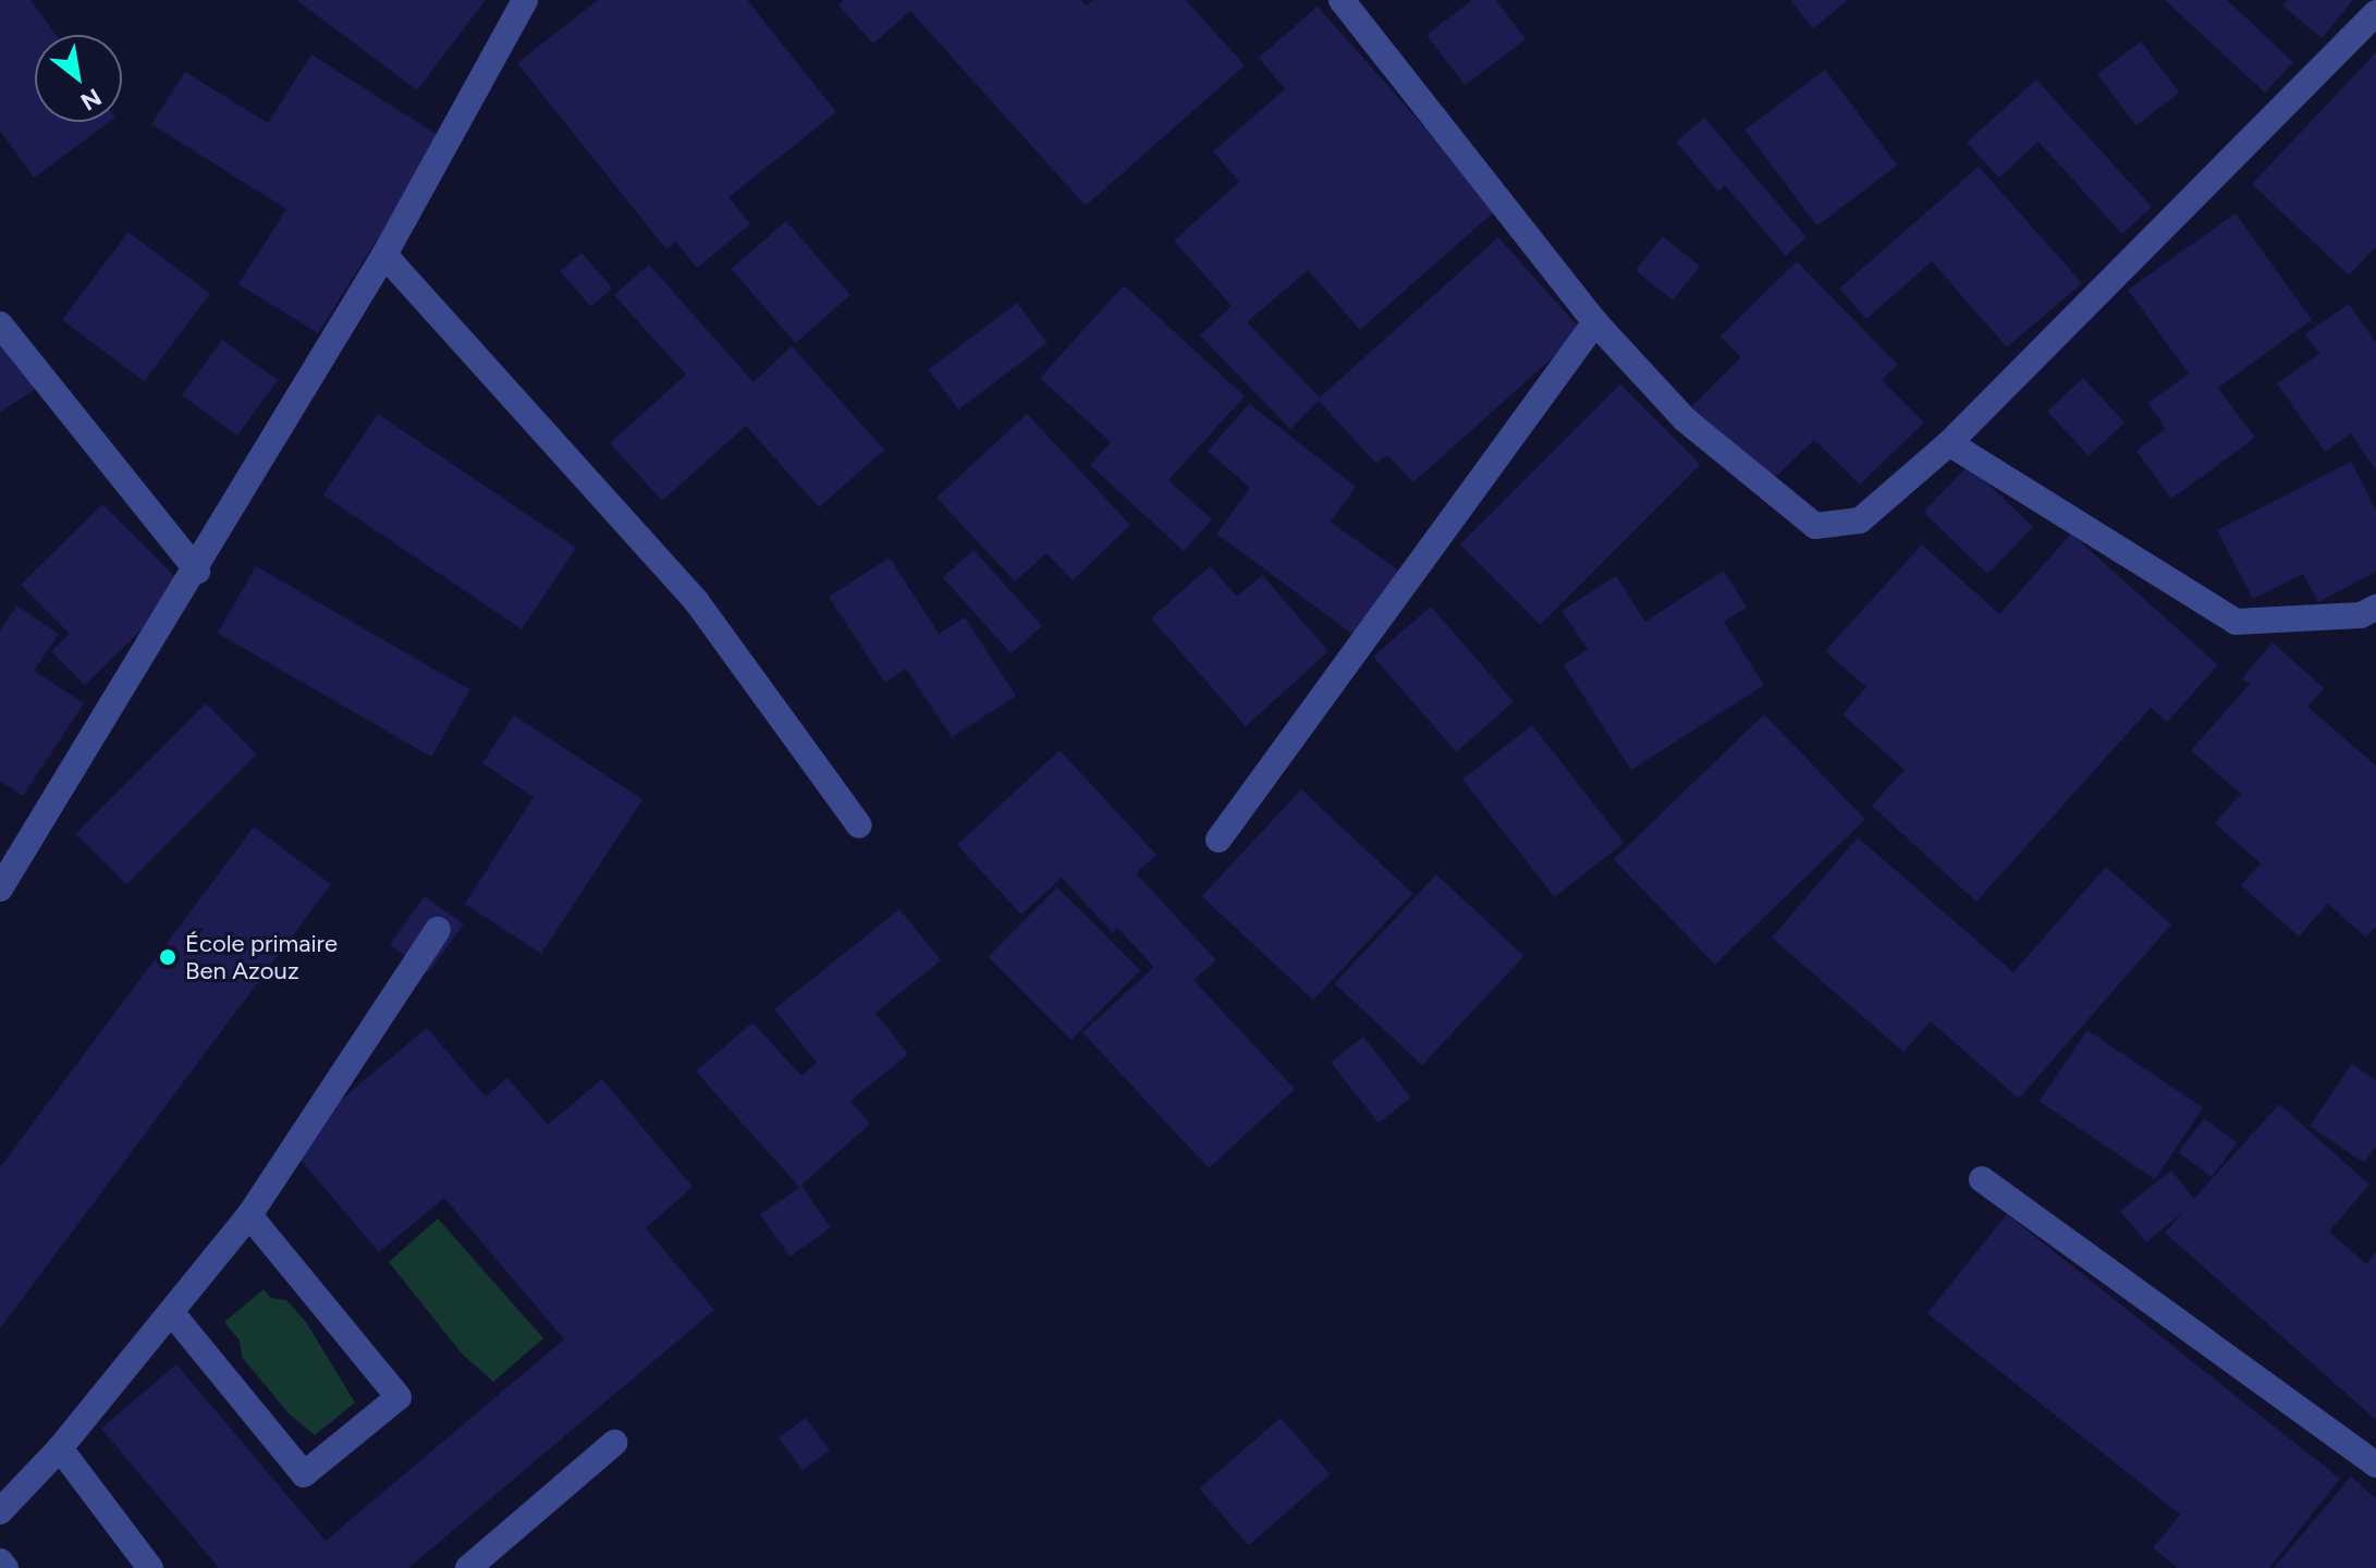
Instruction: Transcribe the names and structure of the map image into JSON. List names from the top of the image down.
{
  "places": ["École primaire Ben Azouz"],
  "north": "bottom right"
}
